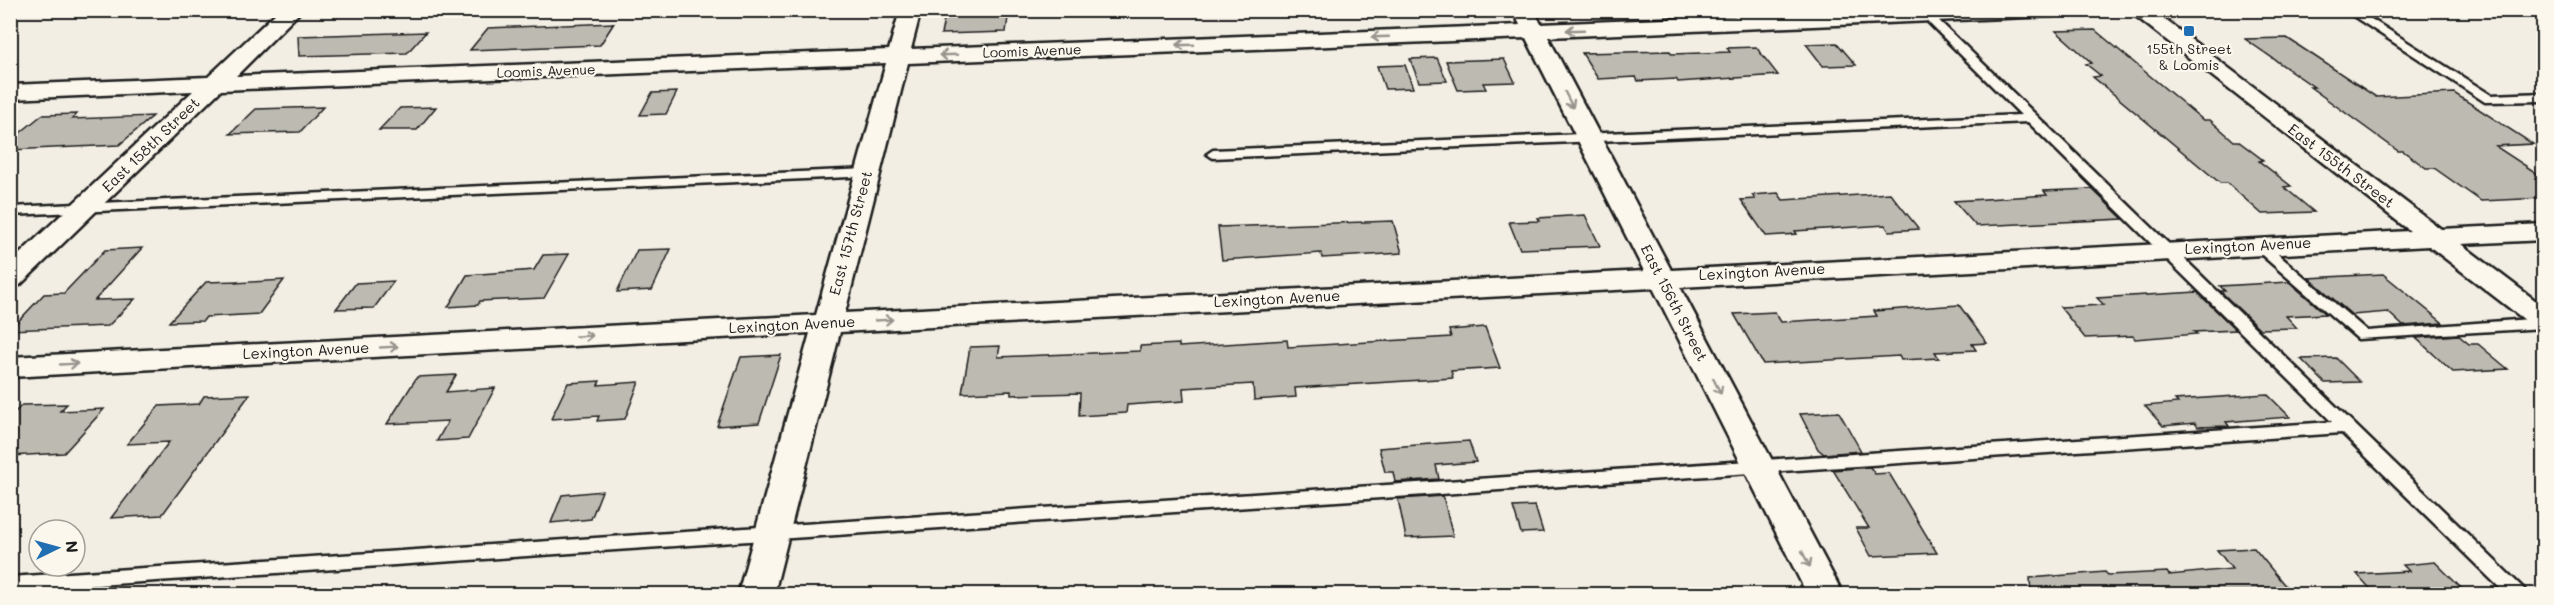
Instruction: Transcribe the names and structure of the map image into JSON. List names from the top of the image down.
{
  "streets": {
    "street": [
      "Loomis Avenue",
      "East 158th Street",
      "East 155th Street",
      "East 157th Street",
      "Lexington Avenue",
      "East 156th Street"
    ]
  },
  "crossings": [
    ["Loomis Avenue", "East 158th Street"],
    ["Loomis Avenue", "East 157th Street"],
    ["Loomis Avenue", "East 156th Street"],
    ["East 155th Street", "Lexington Avenue"],
    ["East 157th Street", "Lexington Avenue"],
    ["Lexington Avenue", "East 156th Street"]
  ],
  "one_way": ["Loomis Avenue", "Lexington Avenue", "East 156th Street"],
  "places": {
    "transit": ["155th Street & Loomis"]
  },
  "north": "right"
}
